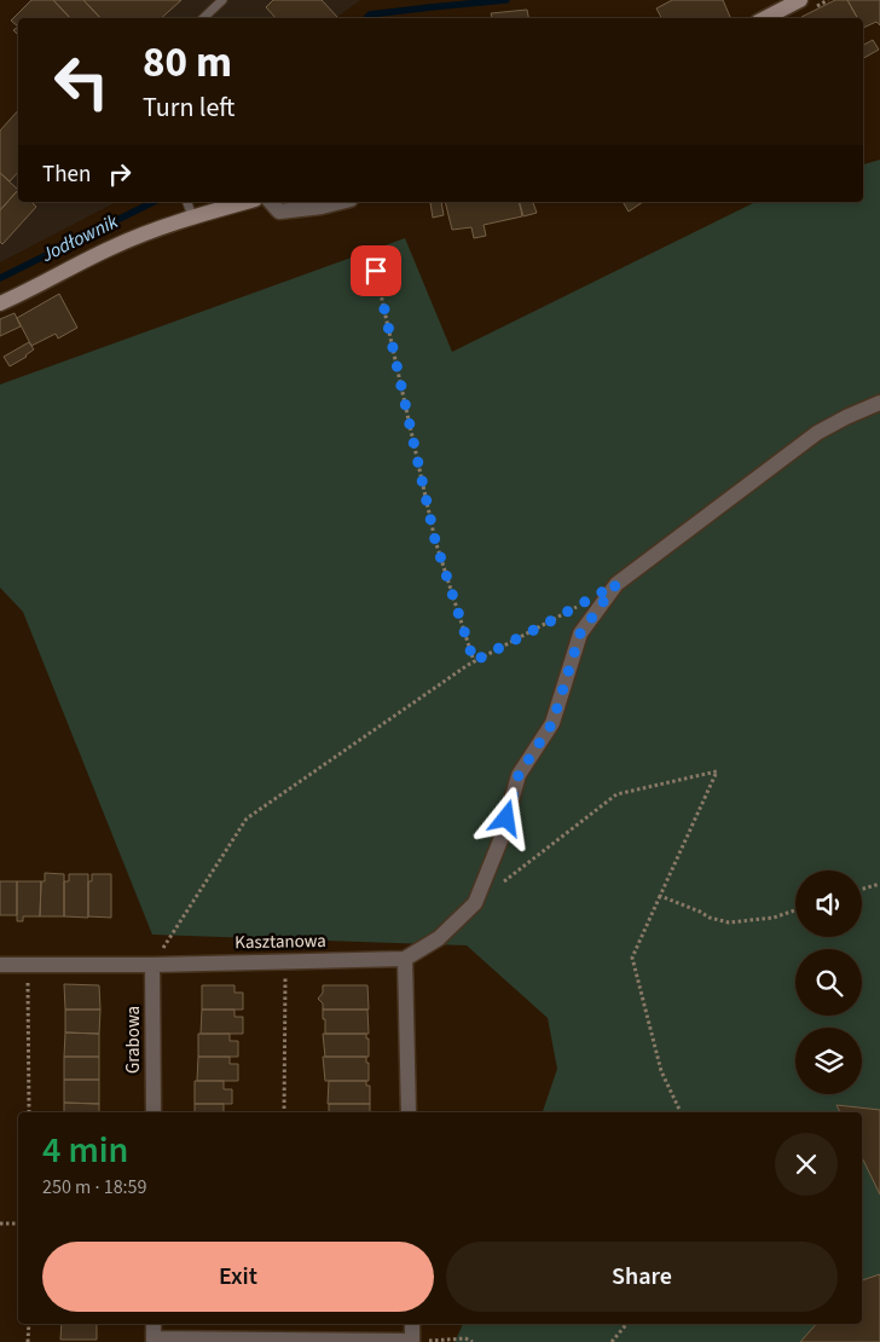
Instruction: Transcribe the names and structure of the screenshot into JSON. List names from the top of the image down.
{
  "streets": {
    "street": ["Kasztanowa", "Grabowa"]
  },
  "crossings": [
    ["Kasztanowa", "Grabowa"]
  ],
  "water": ["Jodłownik"],
  "page": {
    "turn": ["80 m", "Turn left"],
    "then": "Then",
    "heading": ["4 min", "250 m · 18:59"],
    "buttons": ["Exit", "Share"]
  }
}
